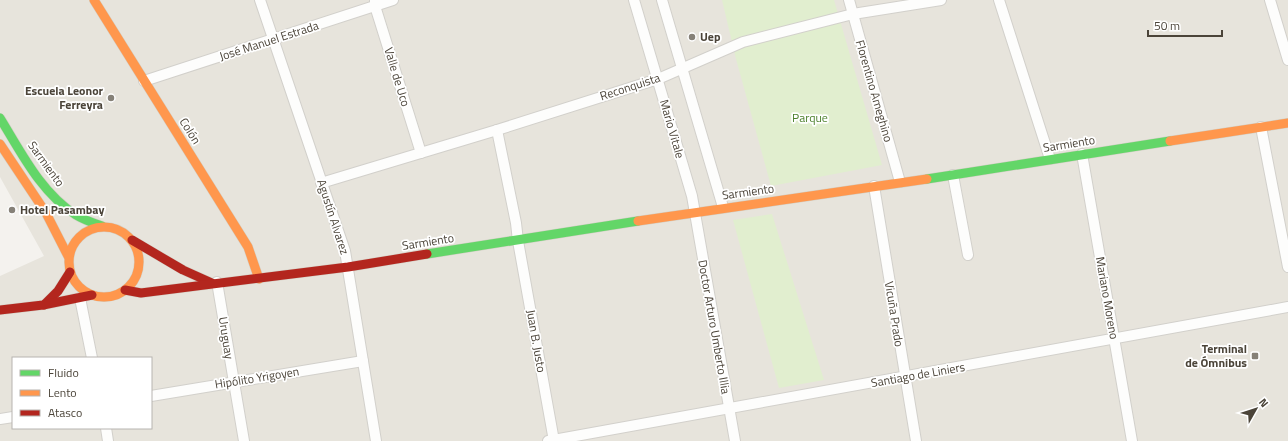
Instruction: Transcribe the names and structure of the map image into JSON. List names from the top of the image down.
{
  "streets": {
    "street": [
      "José Manuel Estrada",
      "Valle de Uco",
      "Reconquista",
      "Florentino Ameghino",
      "Mario Vitale",
      "Colón",
      "Sarmiento",
      "Agustín Alvarez",
      "Mariano Moreno",
      "Vicuña Prado",
      "Doctor Arturo Umberto Illia",
      "Uruguay",
      "Juan B. Justo",
      "Santiago de Liniers",
      "Hipólito Yrigoyen"
    ]
  },
  "crossings": [
    ["José Manuel Estrada", "Valle de Uco"],
    ["José Manuel Estrada", "Colón"],
    ["José Manuel Estrada", "Agustín Alvarez"],
    ["Valle de Uco", "Reconquista"],
    ["Reconquista", "Florentino Ameghino"],
    ["Reconquista", "Mario Vitale"],
    ["Reconquista", "Agustín Alvarez"],
    ["Reconquista", "Juan B. Justo"],
    ["Florentino Ameghino", "Sarmiento"],
    ["Mario Vitale", "Sarmiento"],
    ["Mario Vitale", "Doctor Arturo Umberto Illia"],
    ["Colón", "Sarmiento"],
    ["Sarmiento", "Agustín Alvarez"],
    ["Sarmiento", "Mariano Moreno"],
    ["Sarmiento", "Vicuña Prado"],
    ["Sarmiento", "Doctor Arturo Umberto Illia"],
    ["Sarmiento", "Uruguay"],
    ["Sarmiento", "Juan B. Justo"],
    ["Agustín Alvarez", "Hipólito Yrigoyen"],
    ["Mariano Moreno", "Santiago de Liniers"],
    ["Vicuña Prado", "Santiago de Liniers"],
    ["Doctor Arturo Umberto Illia", "Santiago de Liniers"],
    ["Uruguay", "Hipólito Yrigoyen"],
    ["Juan B. Justo", "Santiago de Liniers"]
  ],
  "parks": ["Parque"],
  "places": {
    "other": ["Uep", "Escuela Leonor Ferreyra", "Hotel Pasambay"],
    "transit": ["Terminal de Ómnibus"]
  },
  "legend": ["Fluido", "Lento", "Atasco"],
  "scale_bar": "50 m",
  "north": "top right"
}
